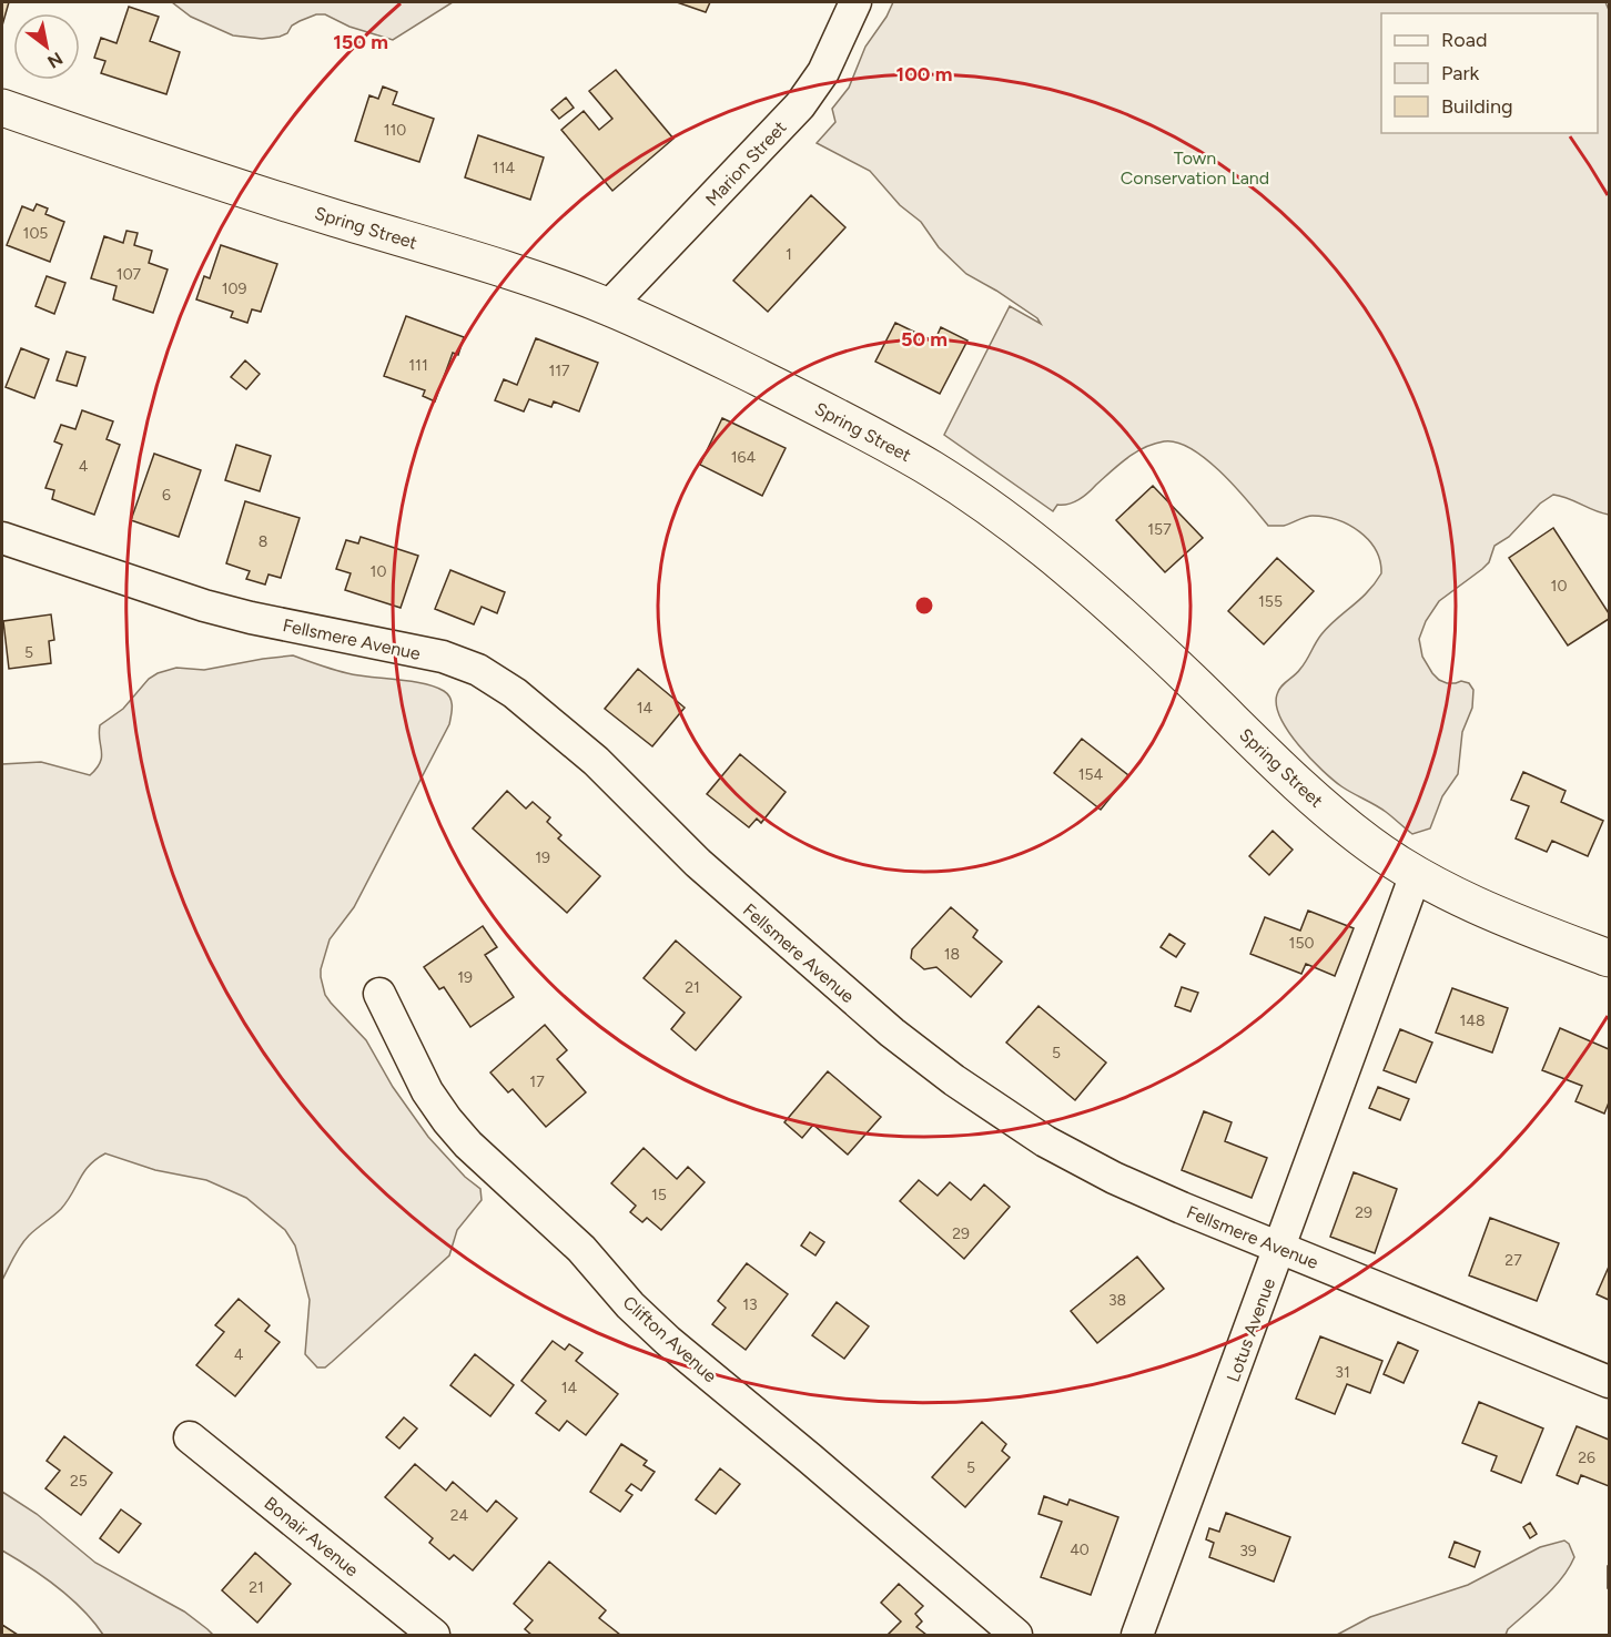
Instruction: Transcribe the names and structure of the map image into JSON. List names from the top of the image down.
{
  "streets": {
    "street": [
      "Marion Street",
      "Spring Street",
      "Fellsmere Avenue",
      "Lotus Avenue",
      "Clifton Avenue",
      "Bonair Avenue"
    ]
  },
  "crossings": [
    ["Marion Street", "Spring Street"],
    ["Spring Street", "Lotus Avenue"],
    ["Fellsmere Avenue", "Lotus Avenue"]
  ],
  "parks": ["Town Conservation Land"],
  "house_numbers": [
    "110",
    "114",
    "105",
    "1",
    "107",
    "109",
    "111",
    "117",
    "164",
    "4",
    "6",
    "157",
    "8",
    "10",
    "10",
    "155",
    "5",
    "14",
    "154",
    "19",
    "150",
    "18",
    "19",
    "21",
    "148",
    "5",
    "17",
    "15",
    "29",
    "29",
    "27",
    "38",
    "13",
    "4",
    "31",
    "14",
    "26",
    "5",
    "25",
    "24",
    "40",
    "39",
    "21"
  ],
  "legend": ["Road", "Park", "Building"],
  "north": "bottom right",
  "rings": ["150 m", "100 m", "50 m"]
}
